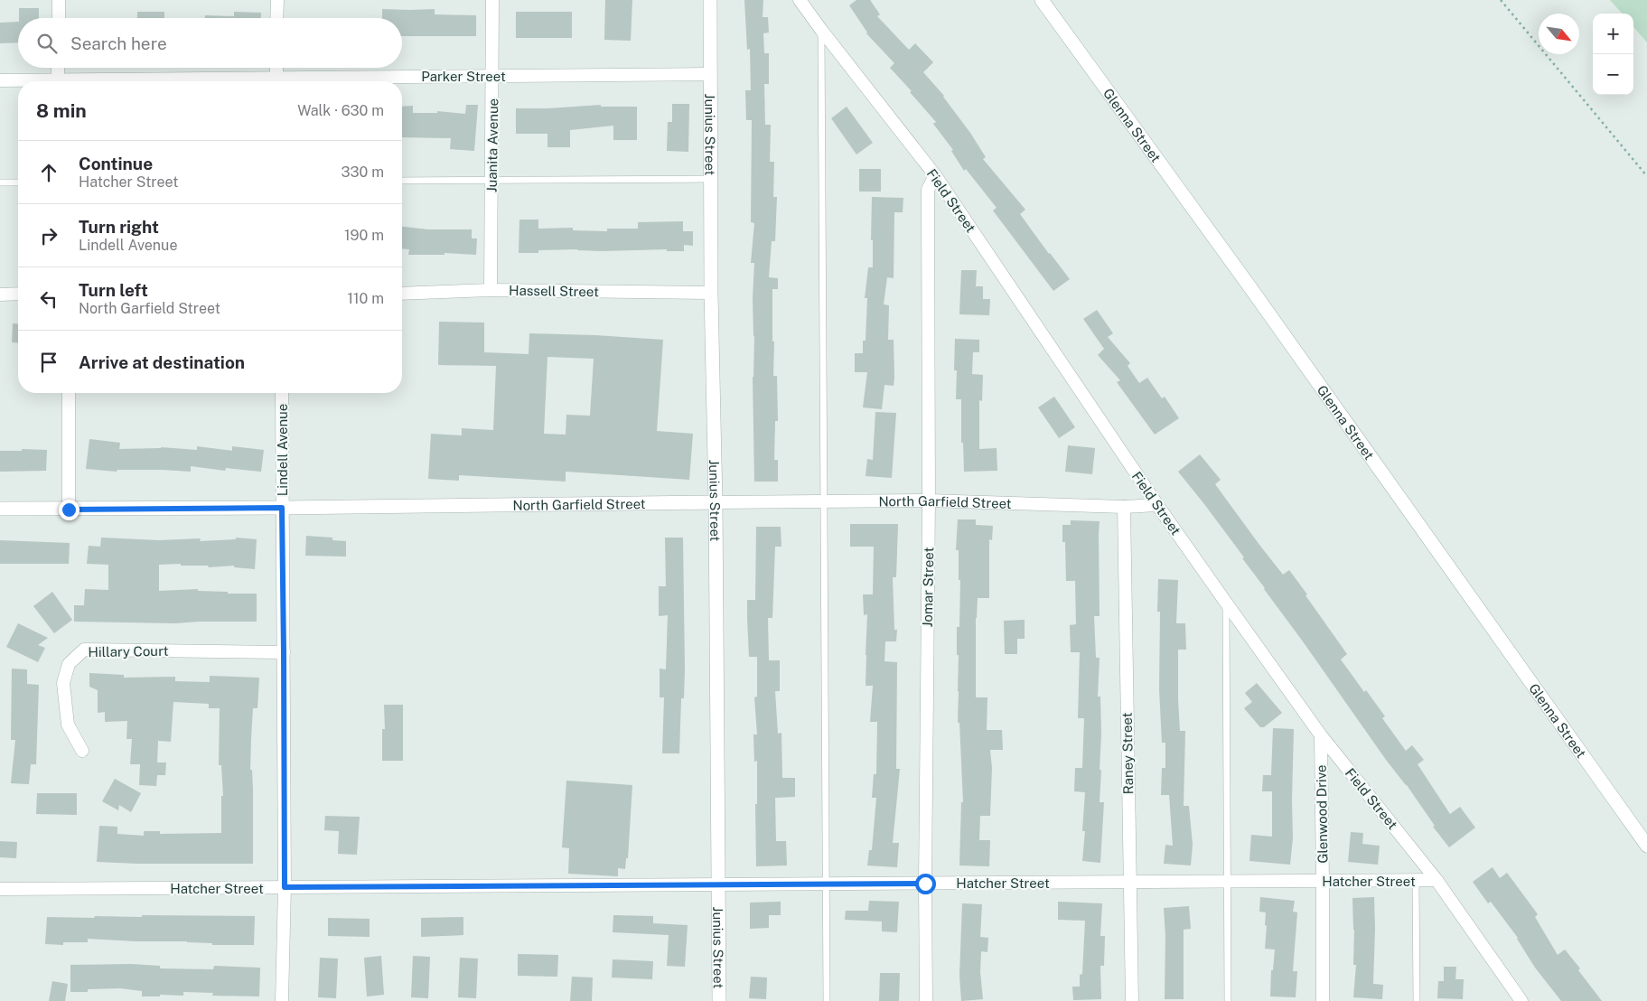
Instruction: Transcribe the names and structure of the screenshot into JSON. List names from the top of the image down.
{
  "streets": {
    "street": [
      "Parker Street",
      "Glenna Street",
      "Junius Street",
      "Juanita Avenue",
      "Field Street",
      "Hassell Street",
      "Lindell Avenue",
      "North Garfield Street",
      "Jomar Street",
      "Hillary Court",
      "Raney Street",
      "Glenwood Drive",
      "Hatcher Street"
    ]
  },
  "crossings": [
    ["Parker Street", "Junius Street"],
    ["Parker Street", "Juanita Avenue"],
    ["Junius Street", "Hassell Street"],
    ["Junius Street", "North Garfield Street"],
    ["Junius Street", "Hatcher Street"],
    ["Juanita Avenue", "Hassell Street"],
    ["Field Street", "North Garfield Street"],
    ["Field Street", "Jomar Street"],
    ["Field Street", "Glenwood Drive"],
    ["Field Street", "Hatcher Street"],
    ["Lindell Avenue", "North Garfield Street"],
    ["Lindell Avenue", "Hillary Court"],
    ["Lindell Avenue", "Hatcher Street"],
    ["North Garfield Street", "Jomar Street"],
    ["North Garfield Street", "Raney Street"],
    ["Jomar Street", "Hatcher Street"],
    ["Raney Street", "Hatcher Street"],
    ["Glenwood Drive", "Hatcher Street"]
  ],
  "north": "bottom right",
  "page": {
    "map_buttons": ["+", "−"],
    "search": "Search here",
    "heading": ["8 min", "Walk · 630 m"],
    "list": [
      ["Continue", "Hatcher Street", "330 m"],
      ["Turn right", "Lindell Avenue", "190 m"],
      ["Turn left", "North Garfield Street", "110 m"],
      "Arrive at destination"
    ]
  }
}
